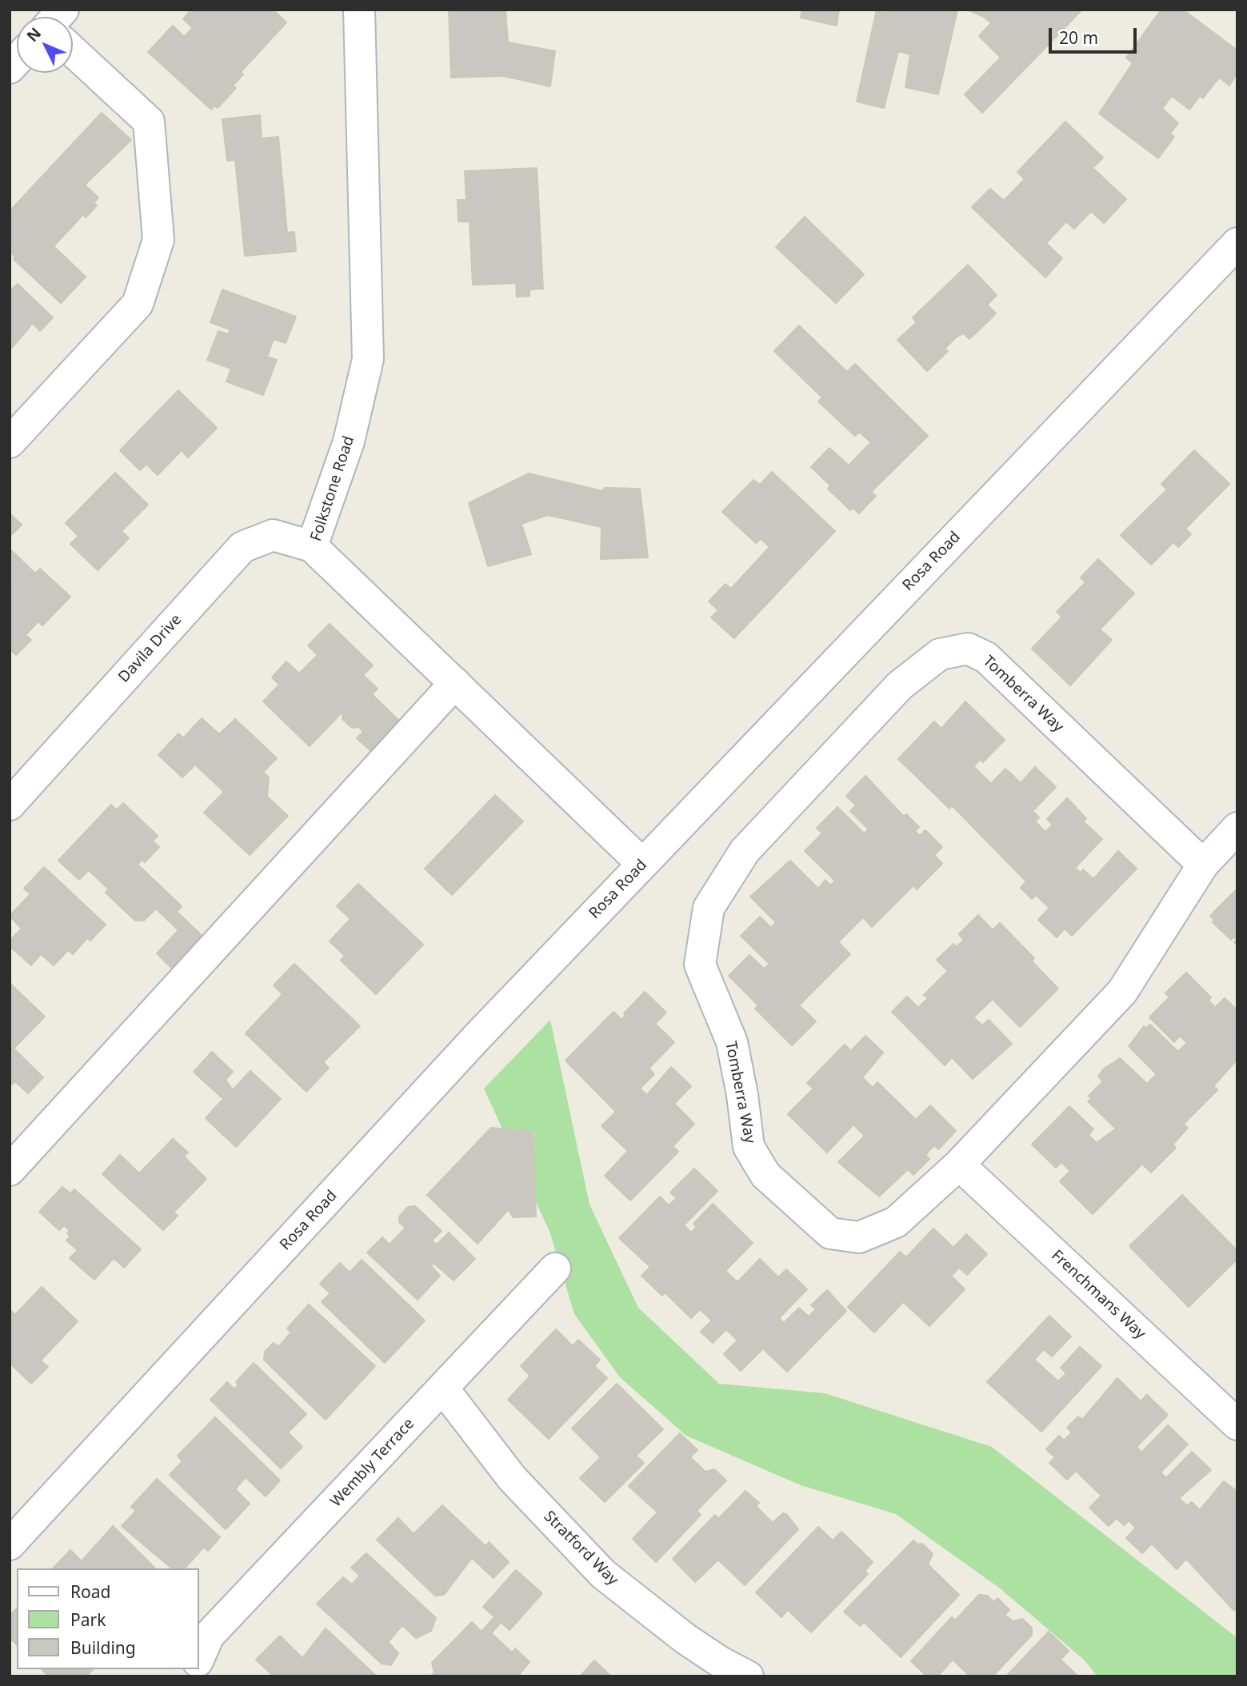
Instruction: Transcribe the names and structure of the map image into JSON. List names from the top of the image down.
{
  "streets": {
    "street": [
      "Folkstone Road",
      "Rosa Road",
      "Davila Drive",
      "Tomberra Way",
      "Frenchmans Way",
      "Wembly Terrace",
      "Stratford Way"
    ]
  },
  "crossings": [
    ["Folkstone Road", "Rosa Road"],
    ["Folkstone Road", "Davila Drive"],
    ["Tomberra Way", "Frenchmans Way"],
    ["Wembly Terrace", "Stratford Way"]
  ],
  "legend": ["Road", "Park", "Building"],
  "scale_bar": "20 m",
  "north": "top left"
}
